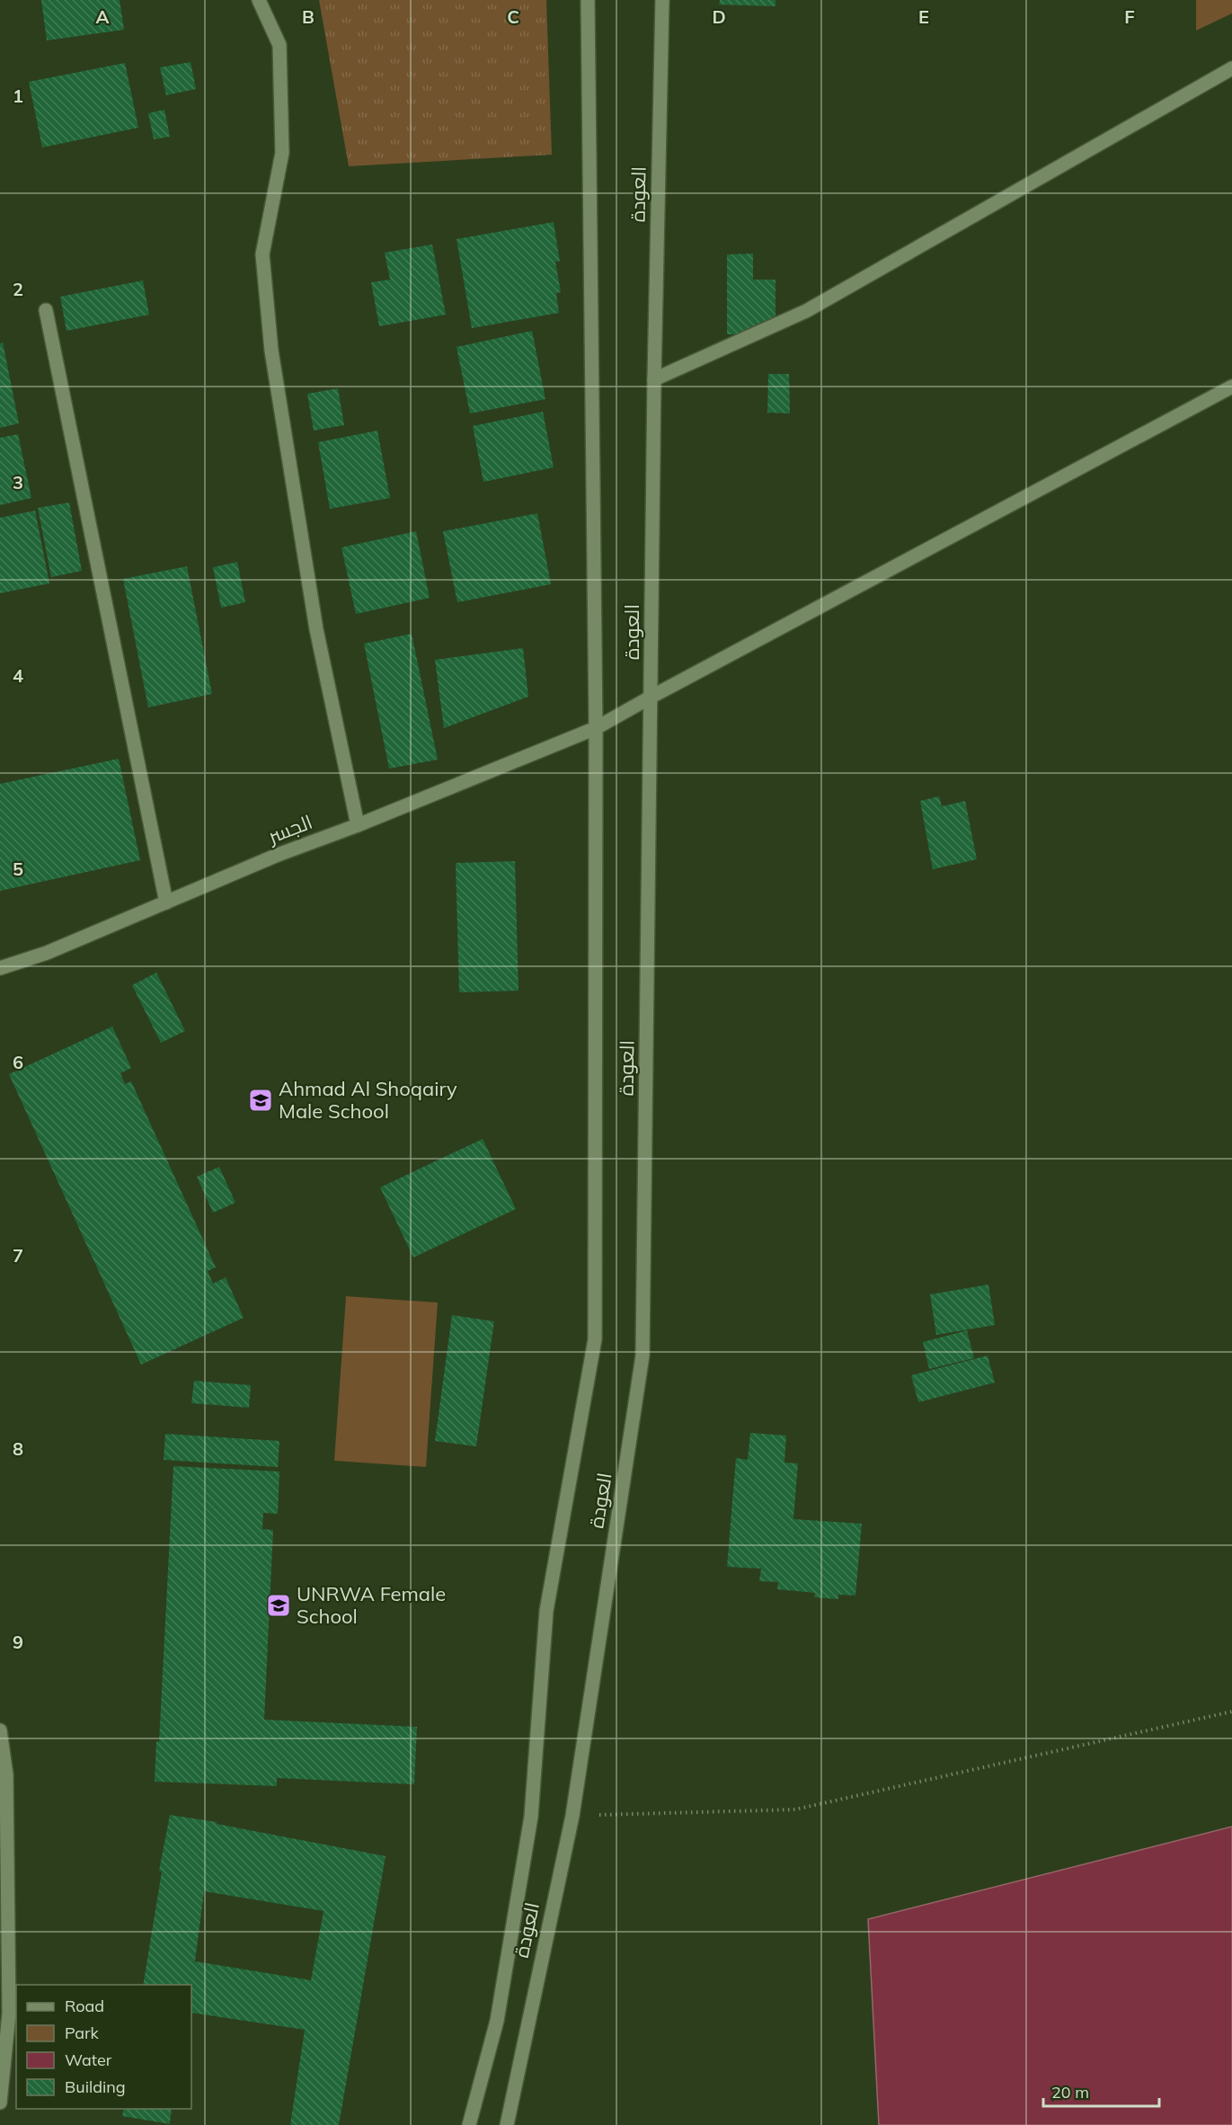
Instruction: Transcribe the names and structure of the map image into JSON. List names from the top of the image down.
{
  "streets": {
    "main road": ["العودة", "الجسر"]
  },
  "crossings": [
    ["العودة", "الجسر"]
  ],
  "places": {
    "school or university": ["Ahmad Al Shoqairy Male School", "UNRWA Female School"]
  },
  "legend": [
    "Road",
    "Park",
    "Water",
    "Building"
  ],
  "scale_bar": "20 m",
  "grid": {
    "columns": [
      "A",
      "B",
      "C",
      "D",
      "E",
      "F"
    ],
    "rows": [
      "1",
      "2",
      "3",
      "4",
      "5",
      "6",
      "7",
      "8",
      "9"
    ]
  }
}
